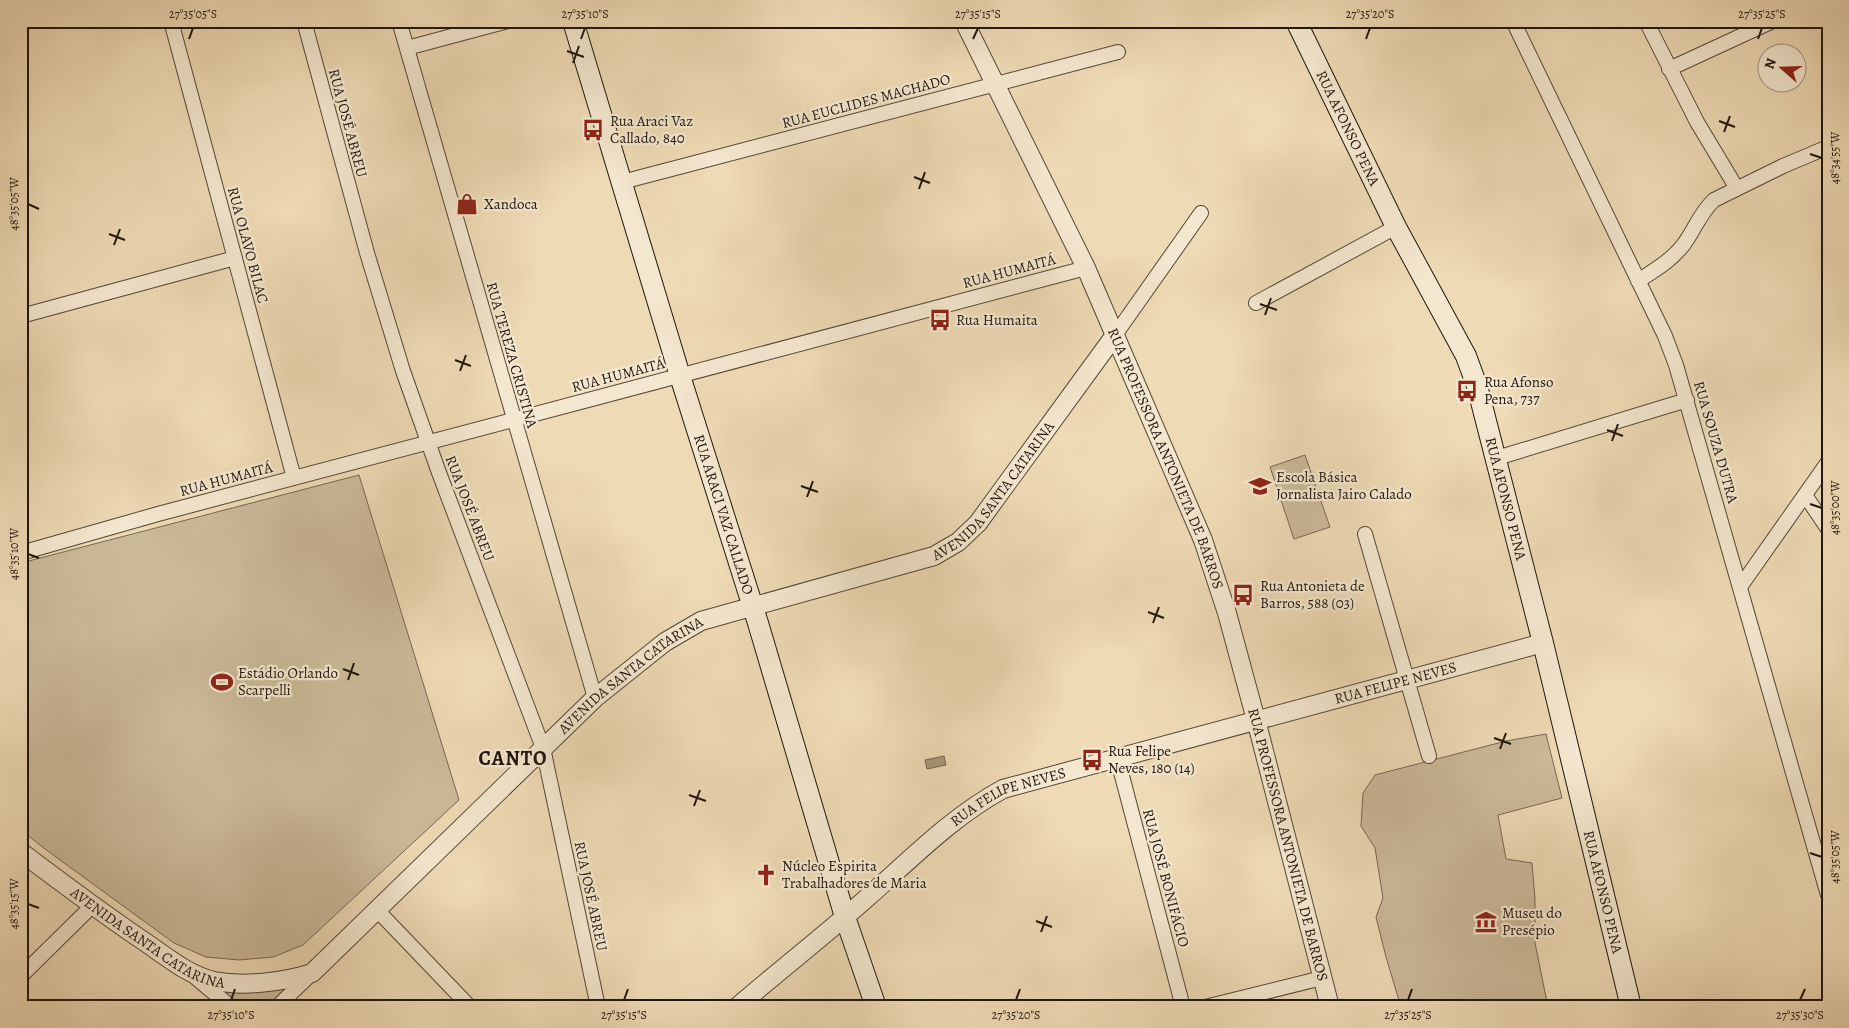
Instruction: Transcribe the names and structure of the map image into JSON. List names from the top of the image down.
{
  "streets": {
    "main road": ["RUA AFONSO PENA", "RUA ARACI VAZ CALLADO"],
    "street": [
      "RUA EUCLIDES MACHADO",
      "RUA JOSÉ ABREU",
      "RUA OLAVO BILAC",
      "RUA HUMAITÁ",
      "RUA TEREZA CRISTINA",
      "RUA SOUZA DUTRA",
      "RUA PROFESSORA ANTONIETA DE BARROS",
      "AVENIDA SANTA CATARINA",
      "RUA FELIPE NEVES",
      "RUA JOSÉ BONIFÁCIO"
    ]
  },
  "crossings": [
    ["RUA EUCLIDES MACHADO", "RUA PROFESSORA ANTONIETA DE BARROS"],
    ["RUA EUCLIDES MACHADO", "RUA ARACI VAZ CALLADO"],
    ["RUA JOSÉ ABREU", "RUA HUMAITÁ"],
    ["RUA JOSÉ ABREU", "AVENIDA SANTA CATARINA"],
    ["RUA AFONSO PENA", "RUA FELIPE NEVES"],
    ["RUA OLAVO BILAC", "RUA HUMAITÁ"],
    ["RUA HUMAITÁ", "RUA TEREZA CRISTINA"],
    ["RUA HUMAITÁ", "RUA PROFESSORA ANTONIETA DE BARROS"],
    ["RUA HUMAITÁ", "RUA ARACI VAZ CALLADO"],
    ["RUA TEREZA CRISTINA", "AVENIDA SANTA CATARINA"],
    ["RUA PROFESSORA ANTONIETA DE BARROS", "AVENIDA SANTA CATARINA"],
    ["RUA PROFESSORA ANTONIETA DE BARROS", "RUA FELIPE NEVES"],
    ["AVENIDA SANTA CATARINA", "RUA ARACI VAZ CALLADO"],
    ["RUA ARACI VAZ CALLADO", "RUA FELIPE NEVES"],
    ["RUA FELIPE NEVES", "RUA JOSÉ BONIFÁCIO"]
  ],
  "districts": ["CANTO"],
  "places": {
    "bus stop": [
      "Rua Araci Vaz Callado, 840",
      "Rua Humaita",
      "Rua Afonso Pena, 737",
      "Rua Antonieta de Barros, 588 (03)",
      "Rua Felipe Neves, 180 (14)"
    ],
    "shop": ["Xandoca"],
    "school or university": ["Escola Básica Jornalista Jairo Calado"],
    "sports": ["Estádio Orlando Scarpelli"],
    "church": ["Núcleo Espirita Trabalhadores de Maria"],
    "museum": ["Museu do Presépio"]
  },
  "north": "left",
  "coordinates": [
    "27°35'05\"S",
    "27°35'10\"S",
    "27°35'15\"S",
    "27°35'20\"S",
    "27°35'25\"S",
    "48°34'55\"W",
    "48°35'05\"W",
    "48°35'00\"W",
    "48°35'10\"W",
    "48°35'15\"W",
    "27°35'30\"S"
  ]
}
